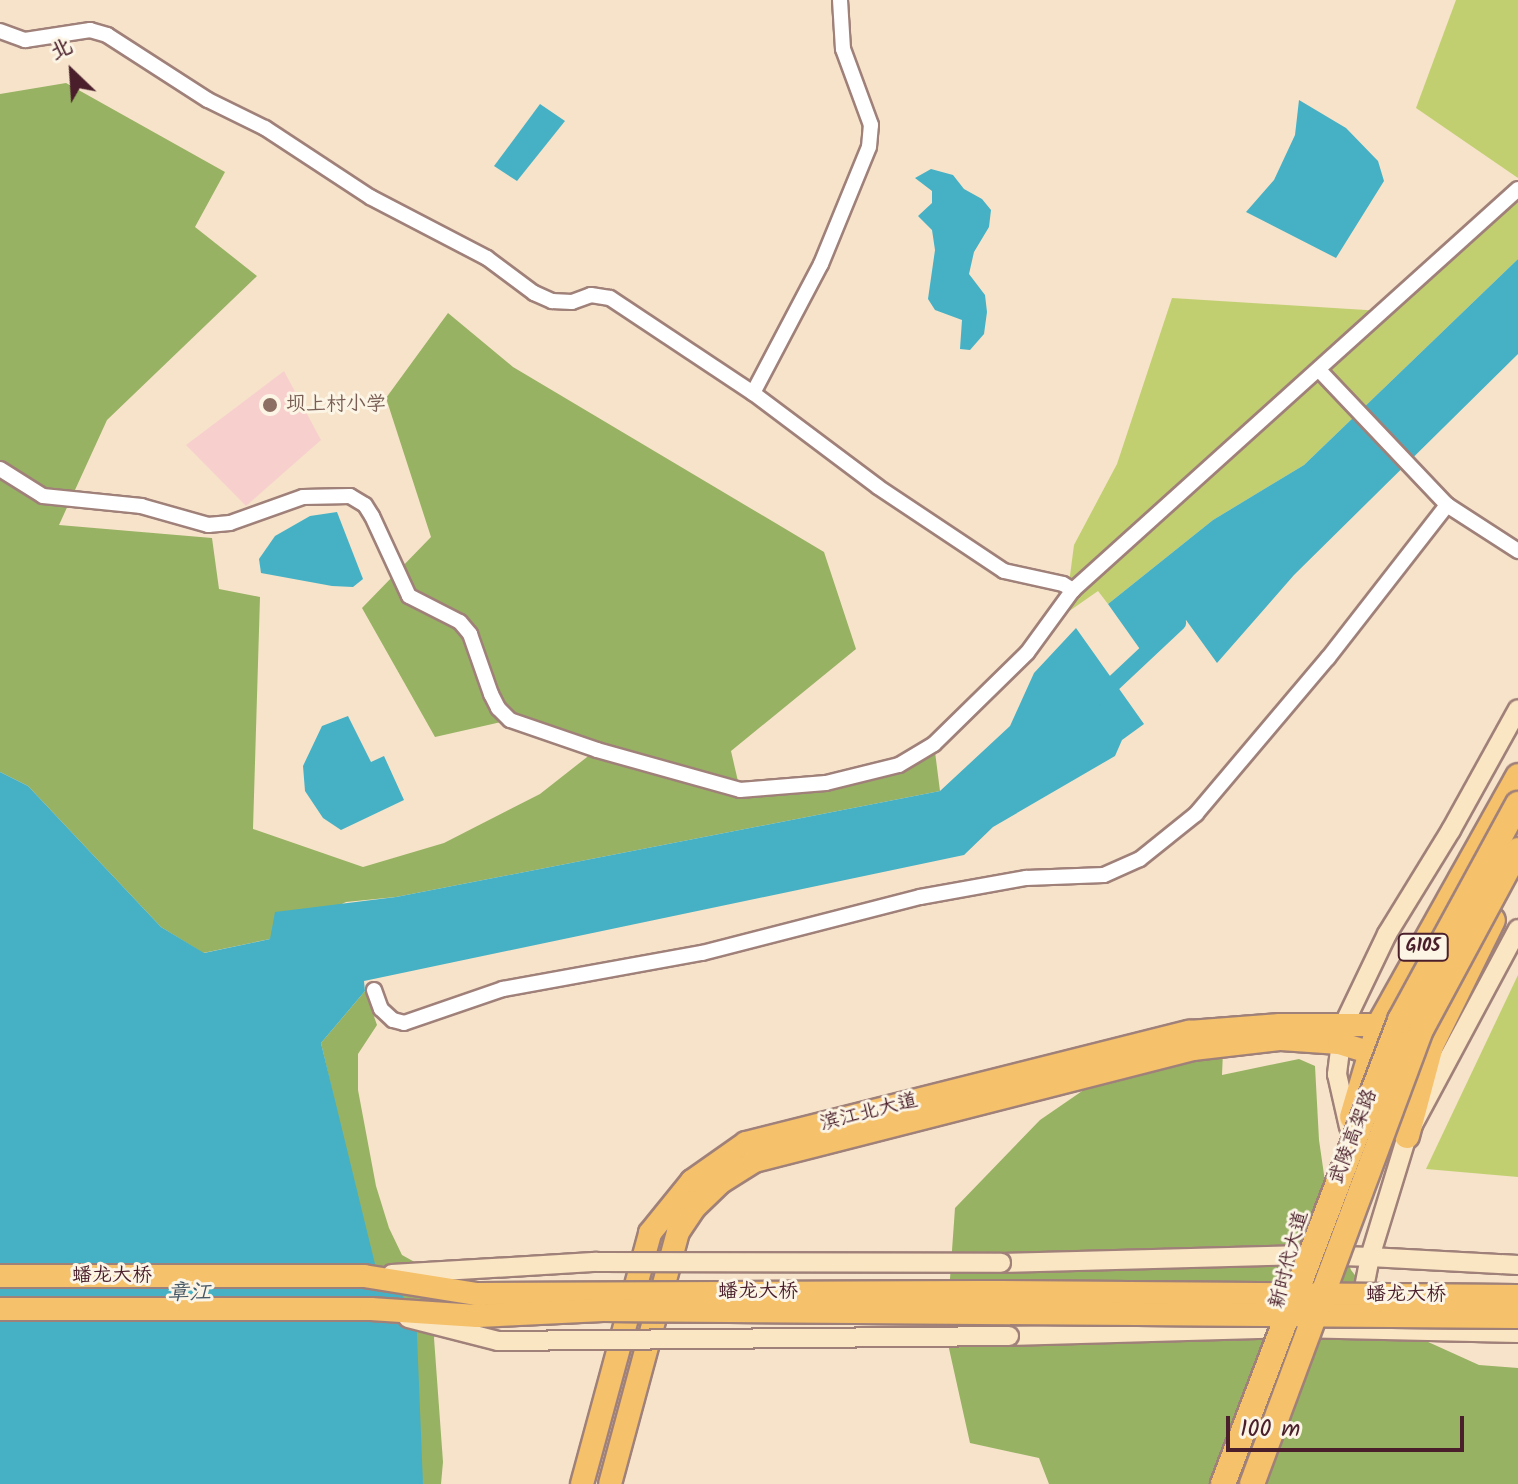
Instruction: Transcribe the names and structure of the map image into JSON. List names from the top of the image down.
{
  "streets": {
    "highway": ["G105", "武陵高架路"],
    "main road": ["滨江北大道", "蟠龙大桥"],
    "street": ["新时代大道"]
  },
  "crossings": [
    ["G105", "滨江北大道"],
    ["G105", "新时代大道"]
  ],
  "water": ["章江"],
  "places": ["坝上村小学"],
  "scale_bar": "100 m",
  "north": "top left"
}
